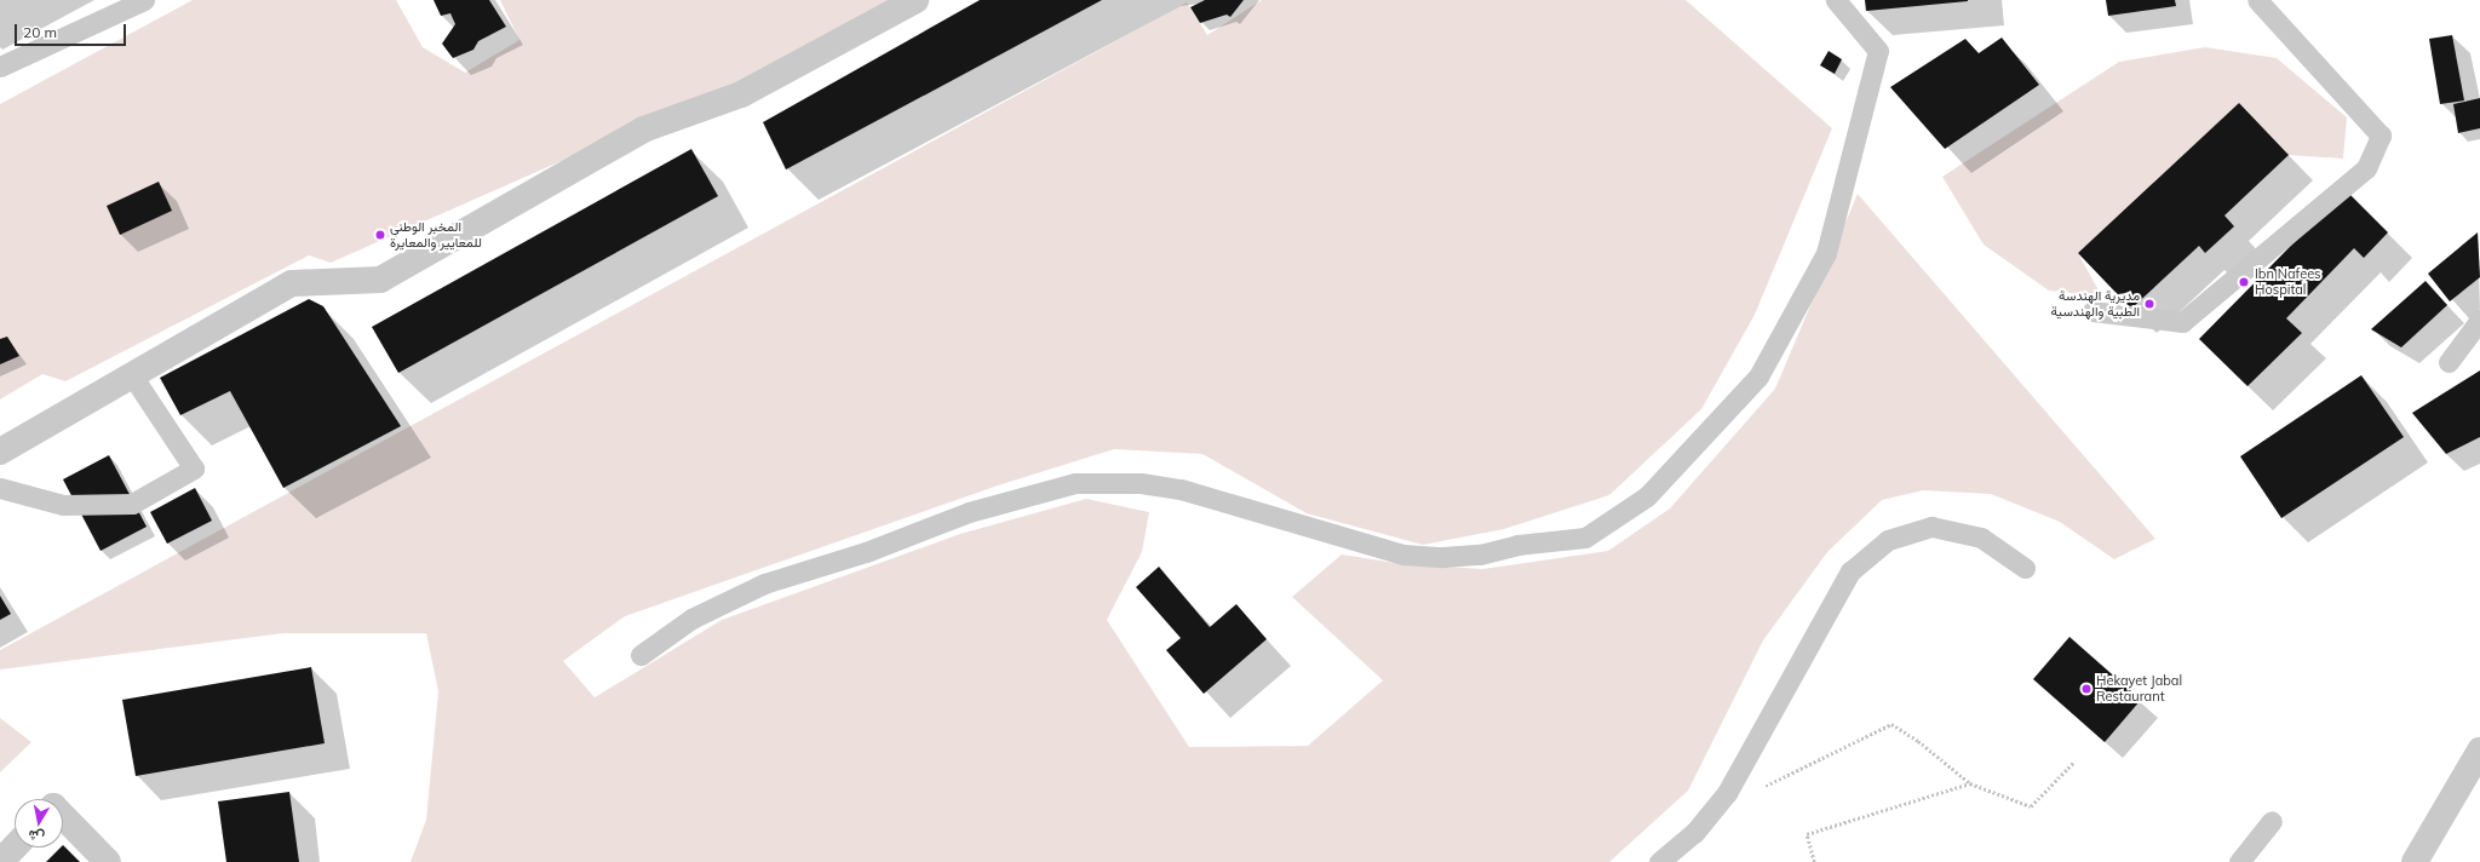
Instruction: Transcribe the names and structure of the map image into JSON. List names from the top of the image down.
{
  "places": [
    "المخبر الوطني للمعايير والمعايرة",
    "Ibn Nafees Hospital",
    "مديرية الهندسة الطبية والهندسية",
    "Hekayet Jabal Restaurant"
  ],
  "scale_bar": "20 m",
  "north": "bottom"
}
